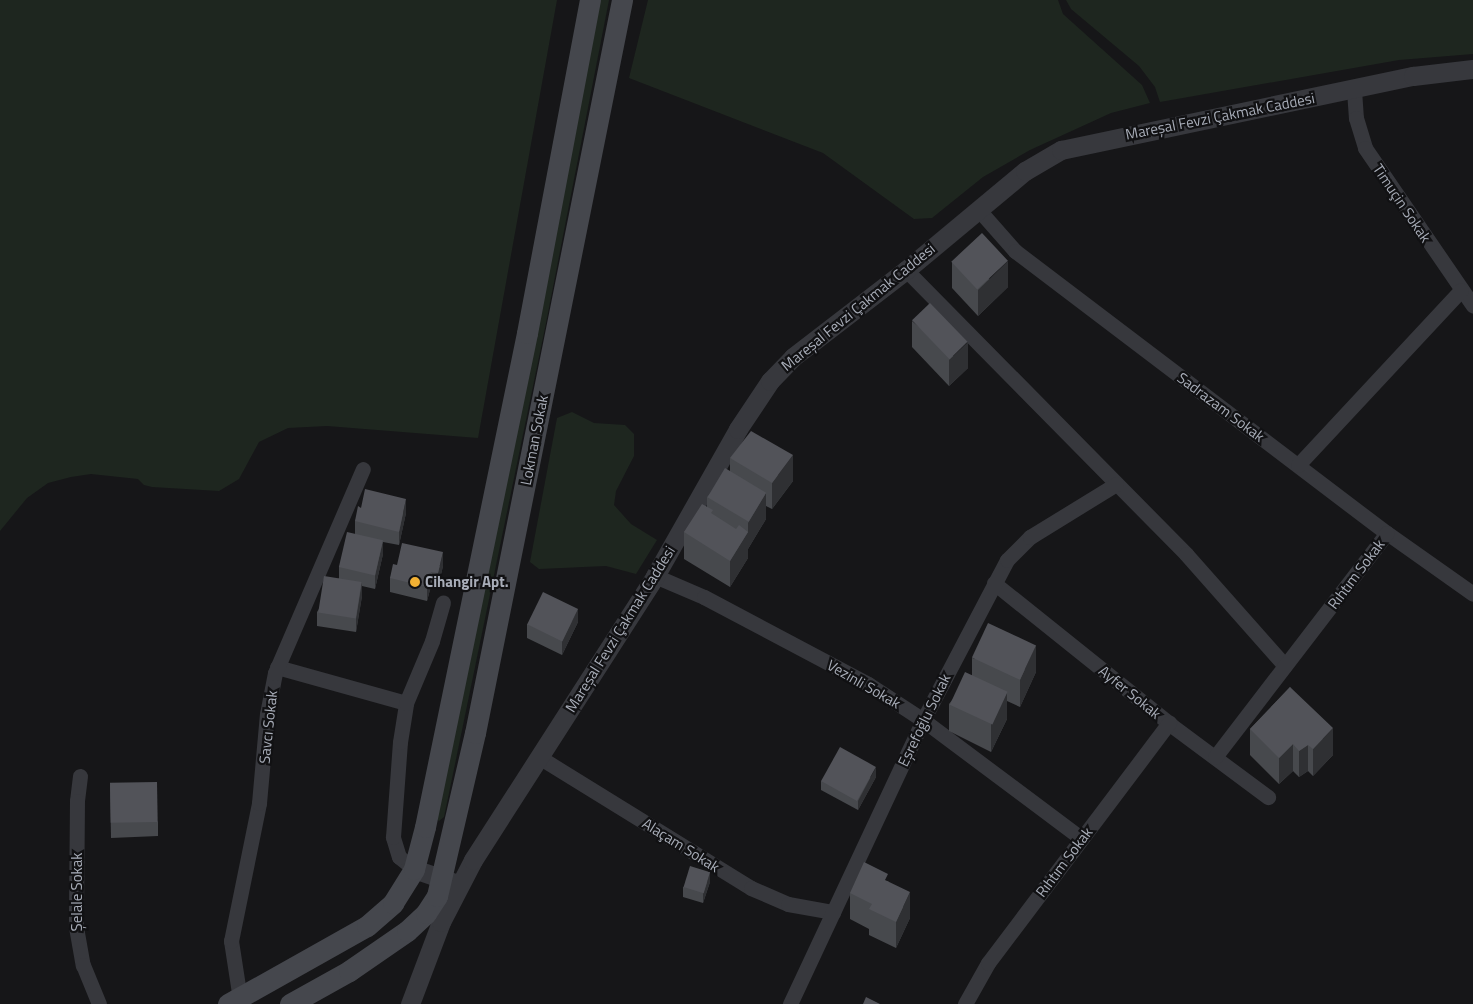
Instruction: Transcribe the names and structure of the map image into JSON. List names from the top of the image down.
{
  "streets": {
    "main road": ["Mareşal Fevzi Çakmak Caddesi", "Lokman Sokak"],
    "street": [
      "Timuçin Sokak",
      "Sadrazam Sokak",
      "Rıhtım Sokak",
      "Vezinli Sokak",
      "Ayfer Sokak",
      "Eşrefoğlu Sokak",
      "Savcı Sokak",
      "Alaçam Sokak",
      "Şelale Sokak"
    ]
  },
  "crossings": [
    ["Mareşal Fevzi Çakmak Caddesi", "Timuçin Sokak"],
    ["Mareşal Fevzi Çakmak Caddesi", "Sadrazam Sokak"],
    ["Mareşal Fevzi Çakmak Caddesi", "Lokman Sokak"],
    ["Mareşal Fevzi Çakmak Caddesi", "Vezinli Sokak"],
    ["Mareşal Fevzi Çakmak Caddesi", "Alaçam Sokak"],
    ["Sadrazam Sokak", "Rıhtım Sokak"],
    ["Rıhtım Sokak", "Vezinli Sokak"],
    ["Rıhtım Sokak", "Ayfer Sokak"],
    ["Vezinli Sokak", "Eşrefoğlu Sokak"],
    ["Ayfer Sokak", "Eşrefoğlu Sokak"],
    ["Eşrefoğlu Sokak", "Alaçam Sokak"]
  ],
  "places": ["Cihangir Apt."]
}
